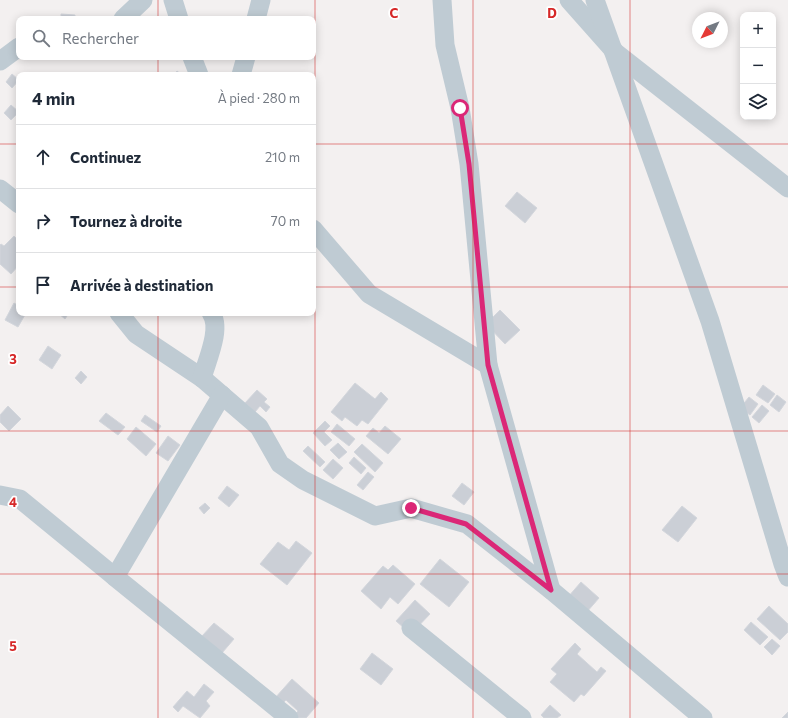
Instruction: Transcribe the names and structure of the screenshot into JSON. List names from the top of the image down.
{
  "north": "bottom left",
  "page": {
    "map_buttons": ["+", "−"],
    "search": "Rechercher",
    "heading": ["4 min", "À pied · 280 m"],
    "list": [
      ["Continuez", "210 m"],
      ["Tournez à droite", "70 m"],
      "Arrivée à destination"
    ]
  },
  "grid": {
    "columns": ["C", "D"],
    "rows": ["3", "4", "5"]
  }
}
